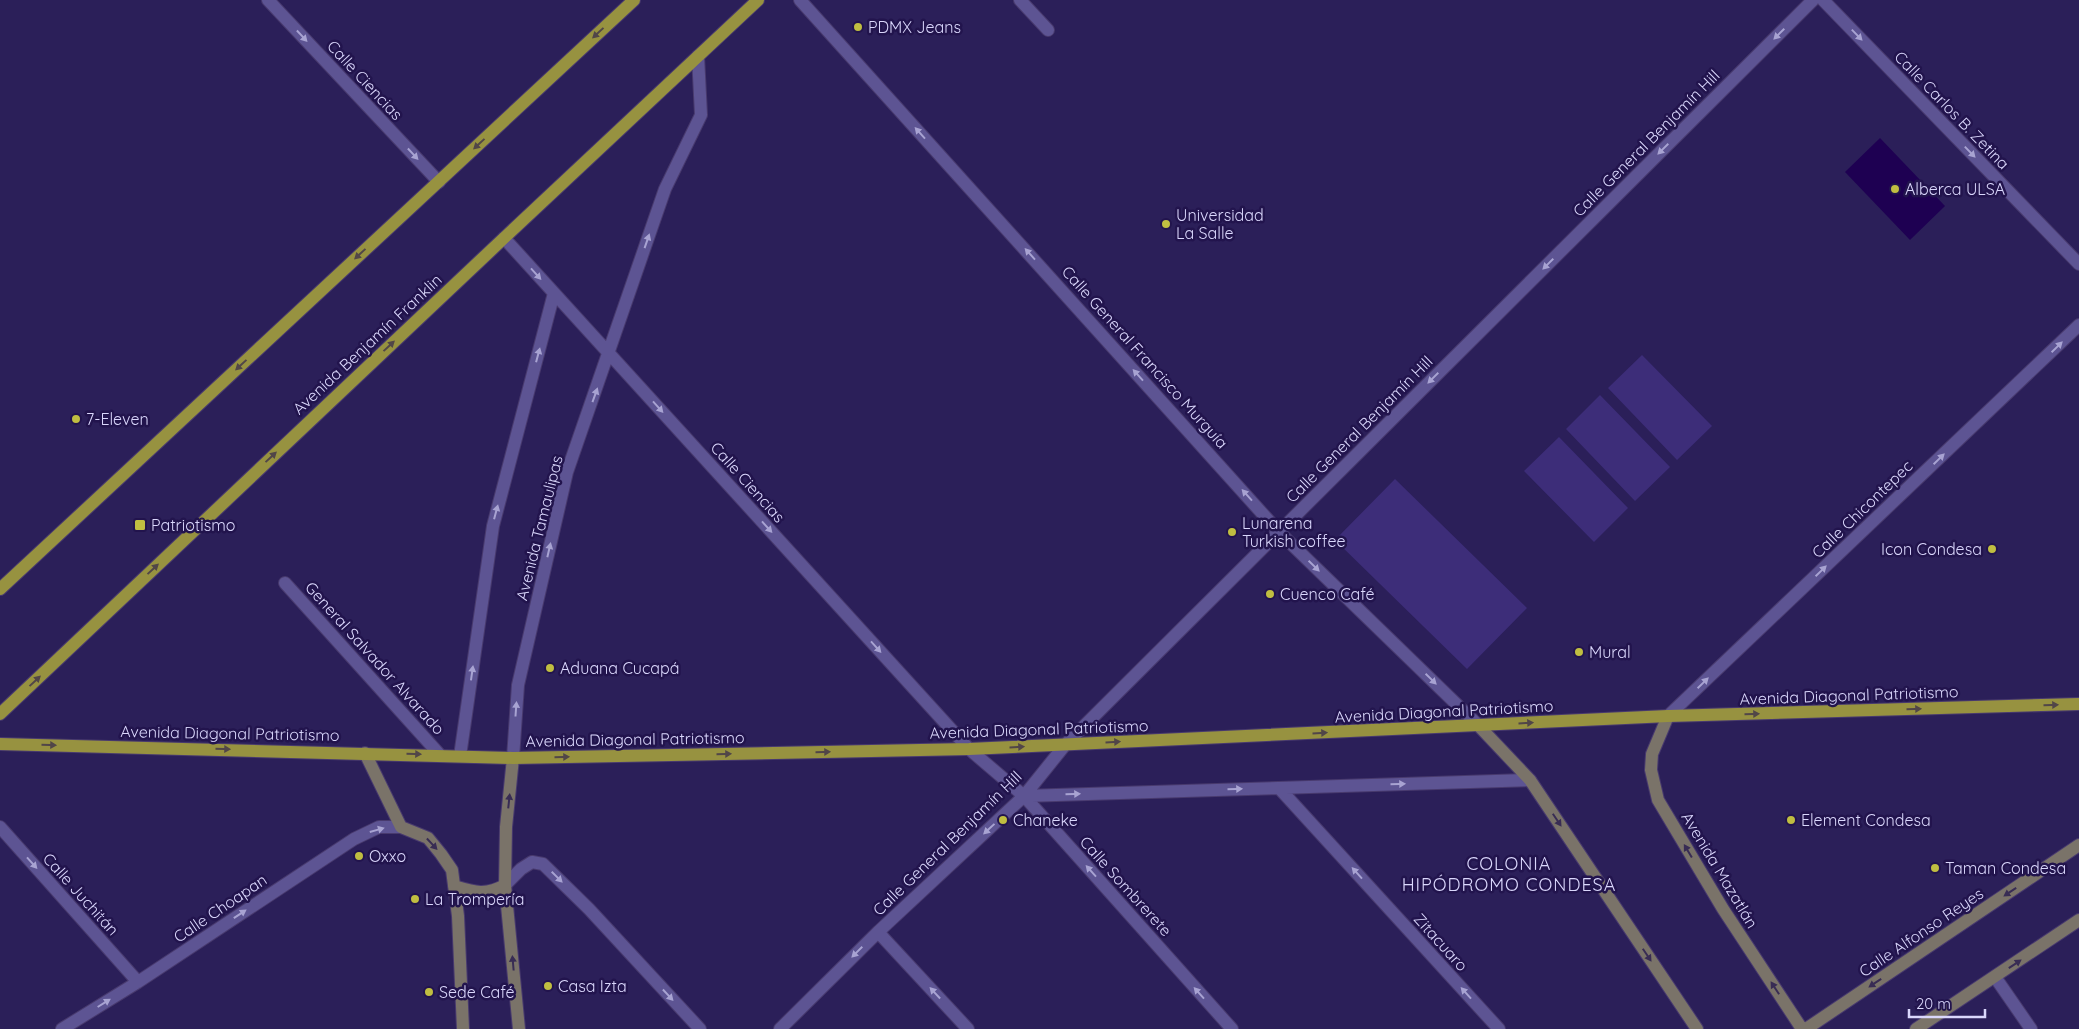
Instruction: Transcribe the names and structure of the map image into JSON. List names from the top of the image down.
{
  "streets": {
    "main road": [
      "Avenida Benjamín Franklin",
      "Avenida Tamaulipas",
      "Avenida Diagonal Patriotismo",
      "Avenida Mazatlán",
      "Calle Alfonso Reyes"
    ],
    "street": [
      "Calle Ciencias",
      "Calle Carlos B. Zetina",
      "Calle General Benjamín Hill",
      "Calle General Francisco Murguía",
      "Calle Chicontepec",
      "General Salvador Alvarado",
      "Calle Sombrerete",
      "Calle Juchitán",
      "Calle Choapan",
      "Zitacuaro"
    ]
  },
  "crossings": [
    ["Calle Ciencias", "Avenida Benjamín Franklin"],
    ["Calle Ciencias", "Avenida Tamaulipas"],
    ["Calle Ciencias", "Avenida Diagonal Patriotismo"],
    ["Calle Ciencias", "Calle Sombrerete"],
    ["Calle General Benjamín Hill", "Calle General Francisco Murguía"],
    ["Calle General Benjamín Hill", "Avenida Diagonal Patriotismo"],
    ["Calle General Benjamín Hill", "Calle Sombrerete"],
    ["Avenida Benjamín Franklin", "Avenida Tamaulipas"],
    ["Calle General Francisco Murguía", "Avenida Diagonal Patriotismo"],
    ["Calle Chicontepec", "Avenida Diagonal Patriotismo"],
    ["Calle Chicontepec", "Avenida Mazatlán"],
    ["Avenida Tamaulipas", "Avenida Diagonal Patriotismo"],
    ["General Salvador Alvarado", "Avenida Diagonal Patriotismo"],
    ["Avenida Diagonal Patriotismo", "Avenida Mazatlán"],
    ["Avenida Diagonal Patriotismo", "Calle Sombrerete"],
    ["Calle Juchitán", "Calle Choapan"]
  ],
  "one_way": [
    "Calle Ciencias",
    "Calle Carlos B. Zetina",
    "Calle General Benjamín Hill",
    "Calle Chicontepec",
    "Avenida Diagonal Patriotismo",
    "Calle Sombrerete",
    "Calle Juchitán",
    "Calle Choapan",
    "Zitacuaro"
  ],
  "districts": ["COLONIA HIPÓDROMO CONDESA"],
  "places": {
    "other": [
      "PDMX Jeans",
      "Alberca ULSA",
      "Universidad La Salle",
      "7-Eleven",
      "Lunarena Turkish coffee",
      "Icon Condesa",
      "Cuenco Café",
      "Mural",
      "Aduana Cucapá",
      "Chaneke",
      "Element Condesa",
      "Oxxo",
      "Taman Condesa",
      "La Trompería",
      "Casa Izta",
      "Sede Café"
    ],
    "transit": ["Patriotismo"]
  },
  "scale_bar": "20 m"
}
